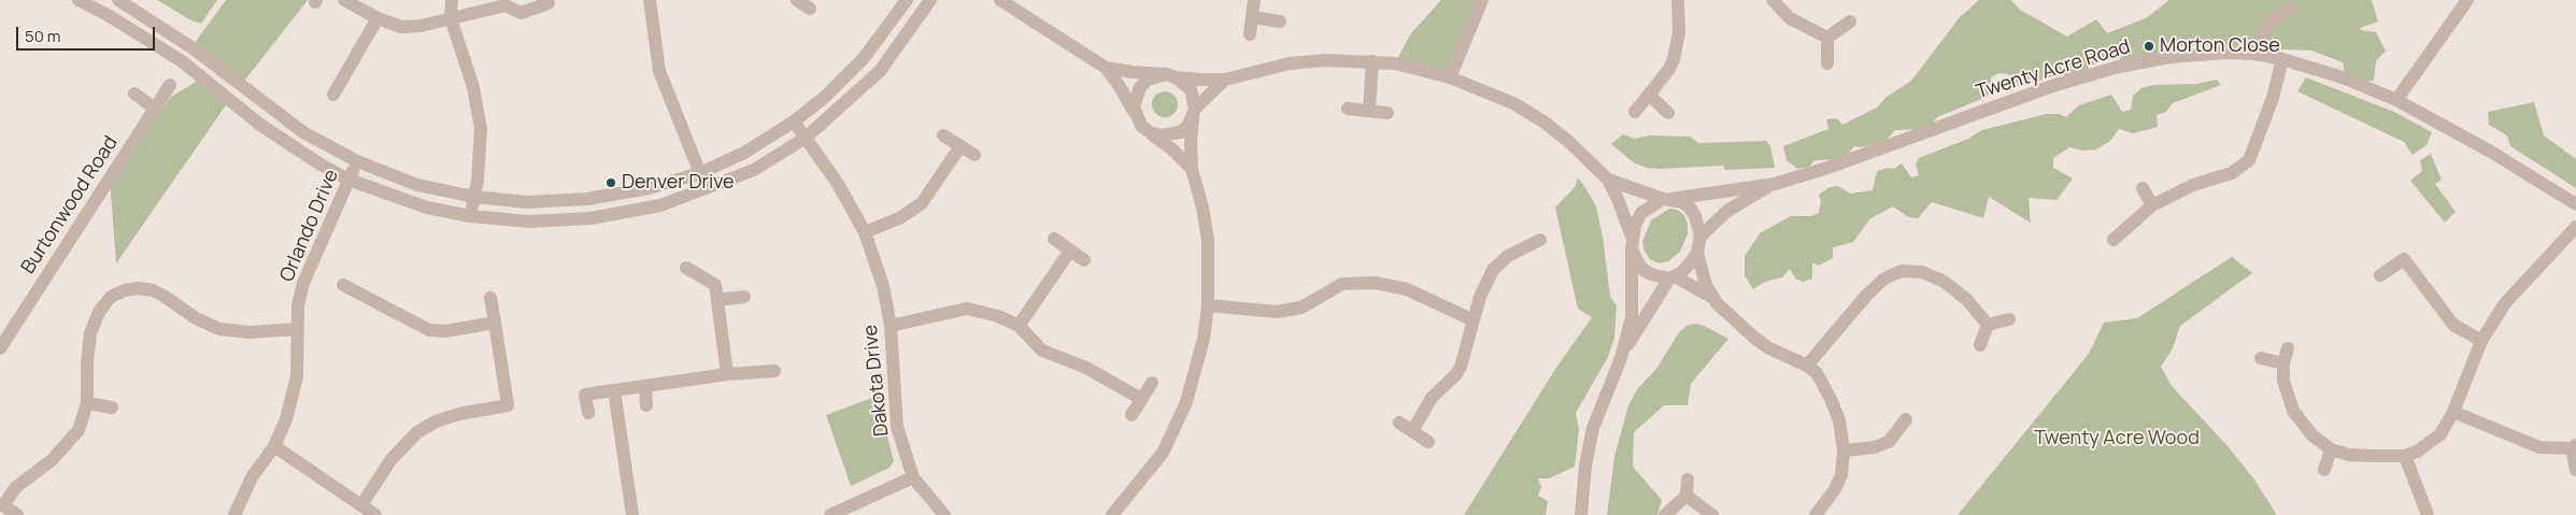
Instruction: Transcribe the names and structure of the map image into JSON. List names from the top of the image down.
{
  "streets": {
    "street": [
      "Twenty Acre Road",
      "Burtonwood Road",
      "Orlando Drive",
      "Dakota Drive"
    ]
  },
  "parks": ["Twenty Acre Wood"],
  "places": ["Morton Close", "Denver Drive"],
  "scale_bar": "50 m"
}
